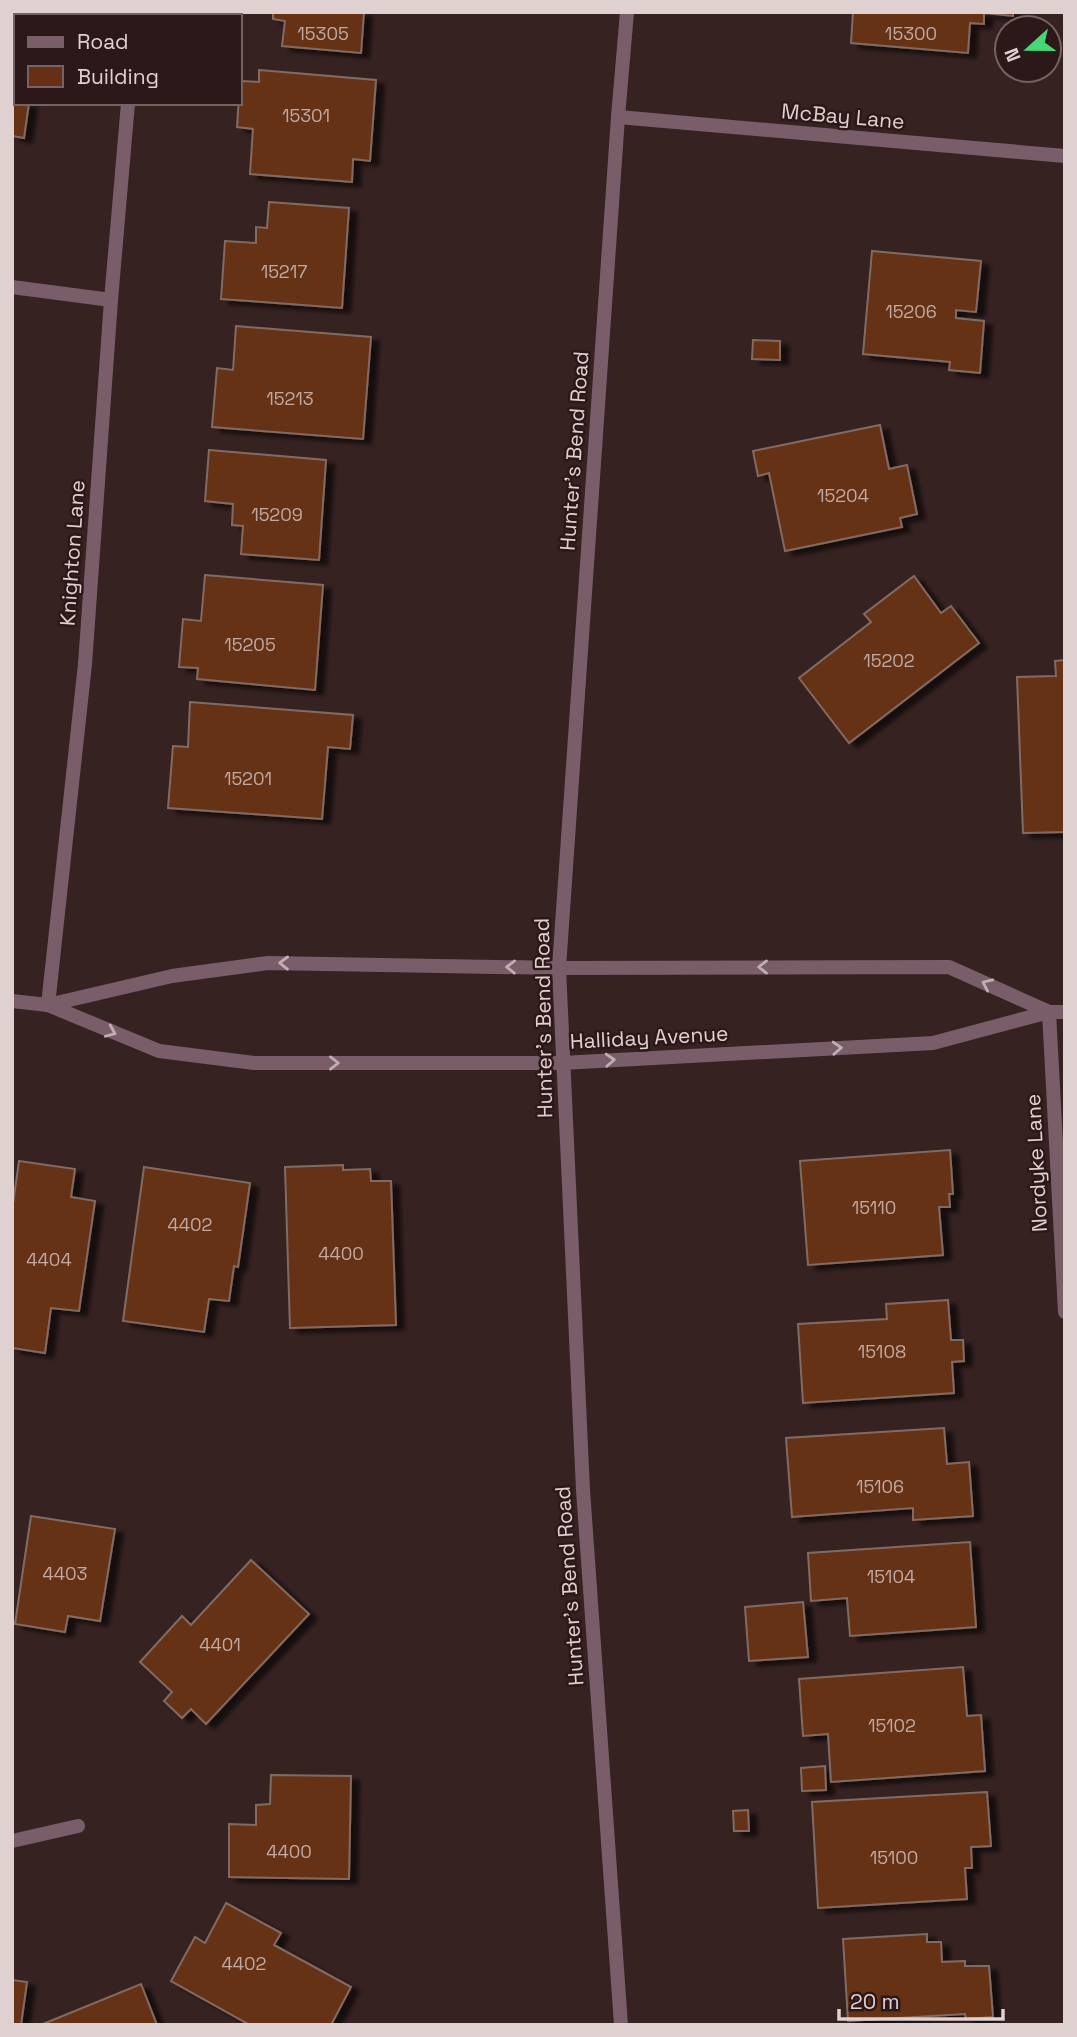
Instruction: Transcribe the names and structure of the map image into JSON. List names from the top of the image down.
{
  "streets": {
    "street": [
      "McBay Lane",
      "Hunter's Bend Road",
      "Knighton Lane",
      "Halliday Avenue",
      "Nordyke Lane"
    ]
  },
  "crossings": [
    ["McBay Lane", "Hunter's Bend Road"],
    ["Hunter's Bend Road", "Halliday Avenue"],
    ["Knighton Lane", "Halliday Avenue"],
    ["Halliday Avenue", "Nordyke Lane"]
  ],
  "house_numbers": [
    "15305",
    "15300",
    "15301",
    "15217",
    "15206",
    "15213",
    "15204",
    "15209",
    "15205",
    "15202",
    "15201",
    "15110",
    "4402",
    "4400",
    "4404",
    "15108",
    "15106",
    "4403",
    "15104",
    "4401",
    "15102",
    "4400",
    "15100",
    "4402"
  ],
  "legend": ["Road", "Building"],
  "scale_bar": "20 m",
  "north": "left"
}
